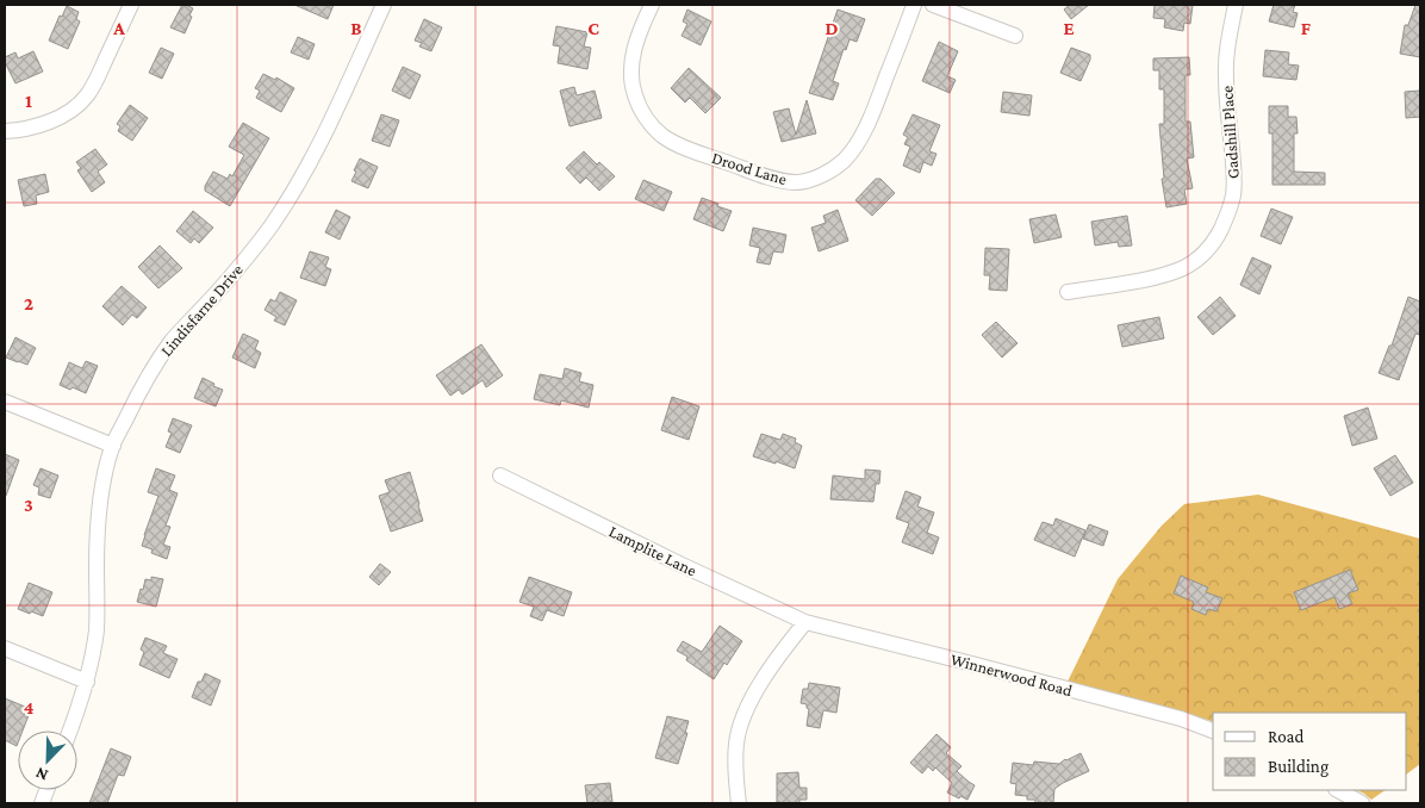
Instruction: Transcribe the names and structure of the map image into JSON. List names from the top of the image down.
{
  "streets": {
    "street": [
      "Gadshill Place",
      "Drood Lane",
      "Lindisfarne Drive",
      "Lamplite Lane",
      "Winnerwood Road"
    ]
  },
  "crossings": [
    ["Lamplite Lane", "Winnerwood Road"]
  ],
  "legend": ["Road", "Building"],
  "north": "bottom left",
  "grid": {
    "columns": [
      "A",
      "B",
      "C",
      "D",
      "E",
      "F"
    ],
    "rows": [
      "1",
      "2",
      "3",
      "4"
    ]
  }
}
